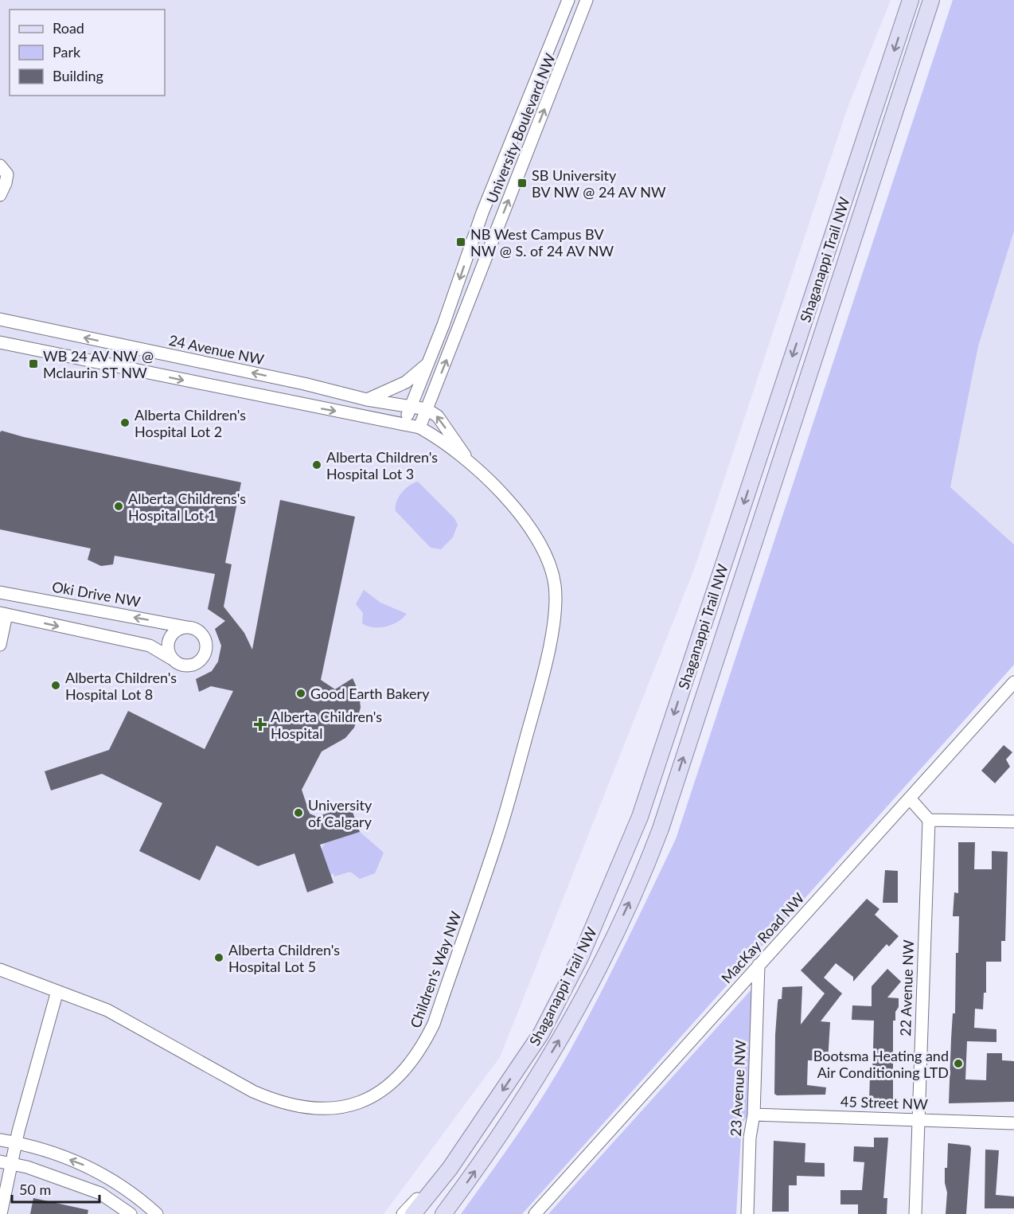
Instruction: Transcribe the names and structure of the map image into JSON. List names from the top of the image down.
{
  "streets": {
    "main road": ["Shaganappi Trail NW"],
    "street": [
      "University Boulevard NW",
      "24 Avenue NW",
      "Oki Drive NW",
      "MacKay Road NW",
      "Children's Way NW",
      "22 Avenue NW",
      "23 Avenue NW",
      "45 Street NW"
    ]
  },
  "crossings": [
    ["University Boulevard NW", "24 Avenue NW"],
    ["University Boulevard NW", "Children's Way NW"],
    ["24 Avenue NW", "Children's Way NW"],
    ["MacKay Road NW", "23 Avenue NW"],
    ["22 Avenue NW", "45 Street NW"],
    ["23 Avenue NW", "45 Street NW"]
  ],
  "places": {
    "transit": ["SB University BV NW @ 24 AV NW", "NB West Campus BV NW @ S. of 24 AV NW", "WB 24 AV NW @ Mclaurin ST NW"],
    "other": [
      "Alberta Children's Hospital Lot 2",
      "Alberta Children's Hospital Lot 3",
      "Alberta Childrens's Hospital Lot 1",
      "Alberta Children's Hospital Lot 8",
      "Good Earth Bakery",
      "University of Calgary",
      "Alberta Children's Hospital Lot 5",
      "Bootsma Heating and Air Conditioning LTD"
    ],
    "health": ["Alberta Children's Hospital"]
  },
  "legend": ["Road", "Park", "Building"],
  "scale_bar": "50 m"
}
